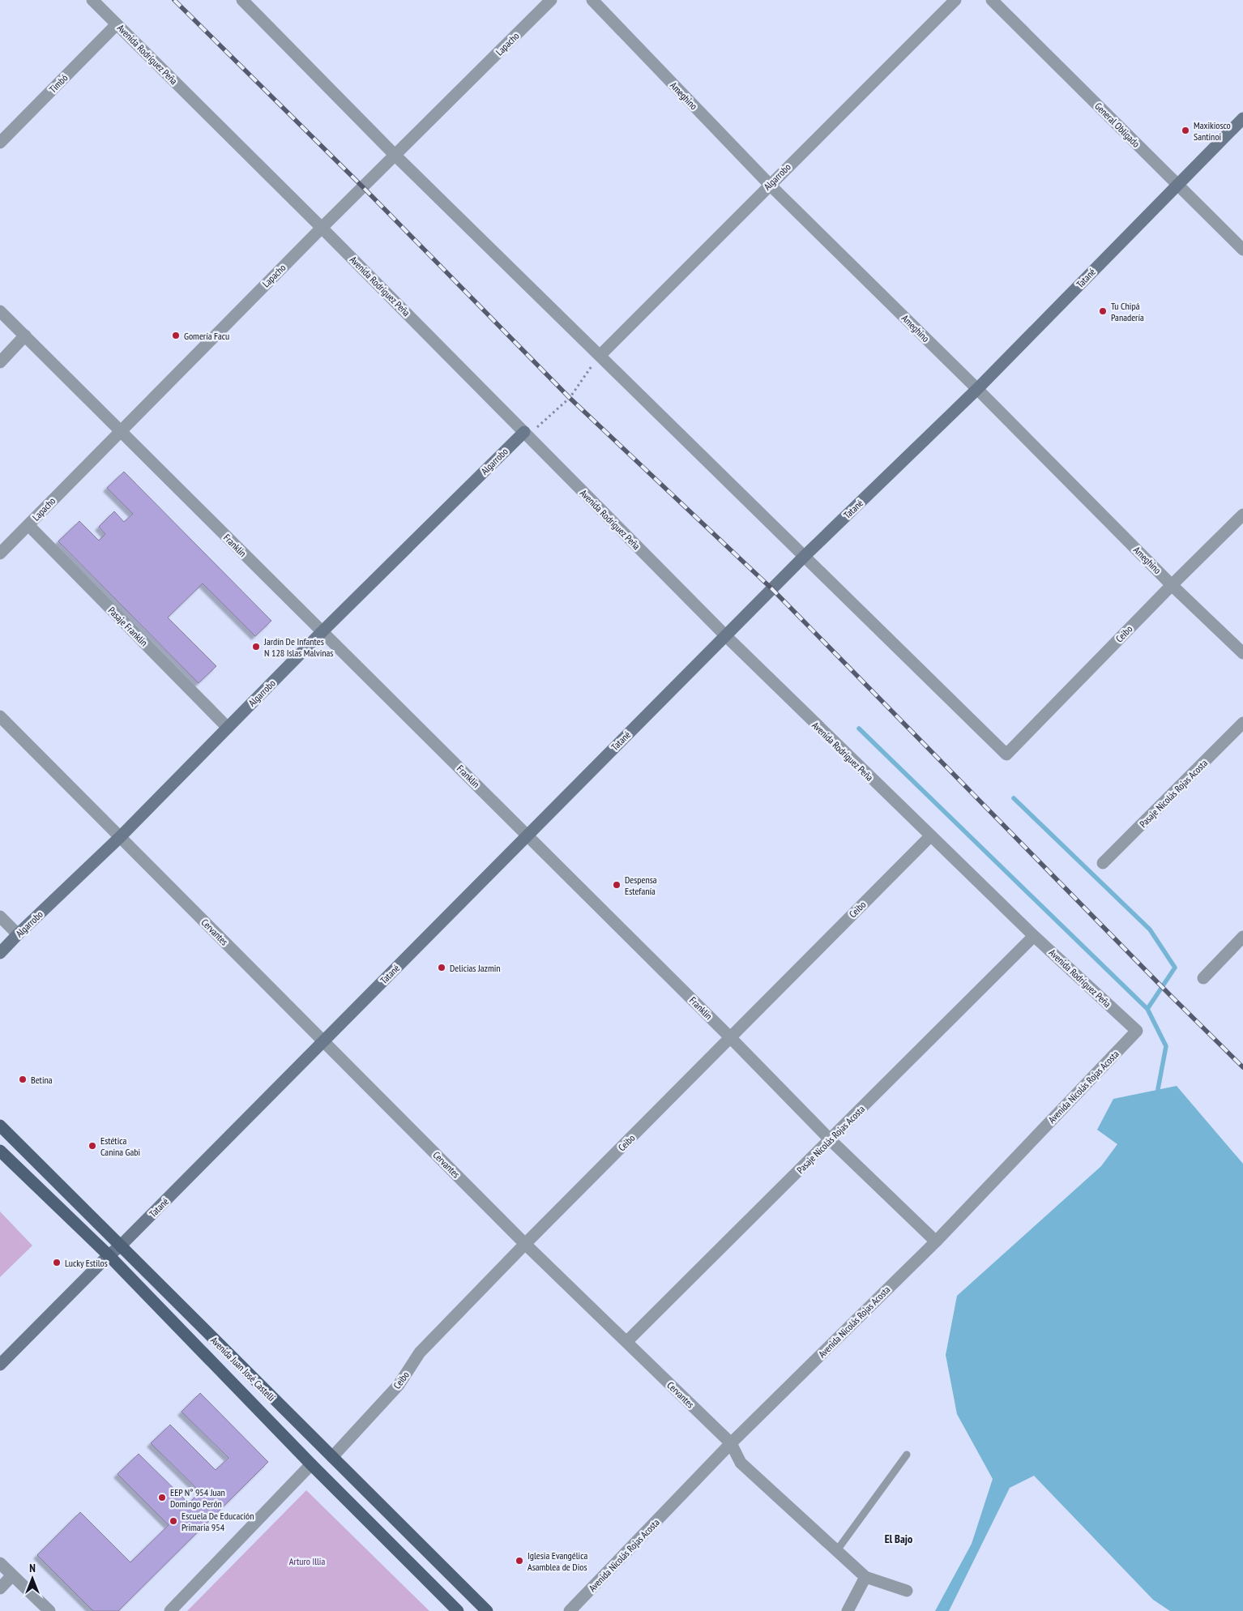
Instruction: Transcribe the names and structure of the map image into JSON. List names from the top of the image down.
{
  "streets": {
    "main road": ["Avenida Juan José Castelli"],
    "street": [
      "Lapacho",
      "Avenida Rodríguez Peña",
      "Timbó",
      "Ameghino",
      "General Obligado",
      "Algarrobo",
      "Tatané",
      "Franklin",
      "Pasaje Franklin",
      "Ceibo",
      "Pasaje Nicolás Rojas Acosta",
      "Cervantes",
      "Avenida Nicolás Rojas Acosta"
    ]
  },
  "crossings": [
    ["Lapacho", "Avenida Rodríguez Peña"],
    ["Lapacho", "Franklin"],
    ["Lapacho", "Pasaje Franklin"],
    ["Avenida Rodríguez Peña", "Timbó"],
    ["Avenida Rodríguez Peña", "Algarrobo"],
    ["Avenida Rodríguez Peña", "Tatané"],
    ["Avenida Rodríguez Peña", "Ceibo"],
    ["Avenida Rodríguez Peña", "Pasaje Nicolás Rojas Acosta"],
    ["Avenida Rodríguez Peña", "Avenida Nicolás Rojas Acosta"],
    ["Ameghino", "Algarrobo"],
    ["Ameghino", "Tatané"],
    ["Ameghino", "Ceibo"],
    ["General Obligado", "Tatané"],
    ["Algarrobo", "Franklin"],
    ["Algarrobo", "Pasaje Franklin"],
    ["Algarrobo", "Cervantes"],
    ["Tatané", "Franklin"],
    ["Tatané", "Ceibo"],
    ["Tatané", "Cervantes"],
    ["Tatané", "Avenida Juan José Castelli"],
    ["Franklin", "Ceibo"],
    ["Franklin", "Pasaje Nicolás Rojas Acosta"],
    ["Franklin", "Avenida Nicolás Rojas Acosta"],
    ["Ceibo", "Cervantes"],
    ["Ceibo", "Avenida Juan José Castelli"],
    ["Pasaje Nicolás Rojas Acosta", "Cervantes"],
    ["Cervantes", "Avenida Nicolás Rojas Acosta"]
  ],
  "districts": ["El Bajo"],
  "parks": ["Arturo Illia"],
  "places": [
    "Maxikiosco Santinoi",
    "Tu Chipá Panadería",
    "Gomería Facu",
    "Jardín De Infantes N 128 Islas Malvinas",
    "Despensa Estefanía",
    "Delicias Jazmin",
    "Betina",
    "Estética Canina Gabi",
    "Lucky Estilos",
    "EEP N° 954 Juan Domingo Perón",
    "Escuela De Educación Primaria 954",
    "Iglesia Evangélica Asamblea de Dios"
  ],
  "north": "top"
}
